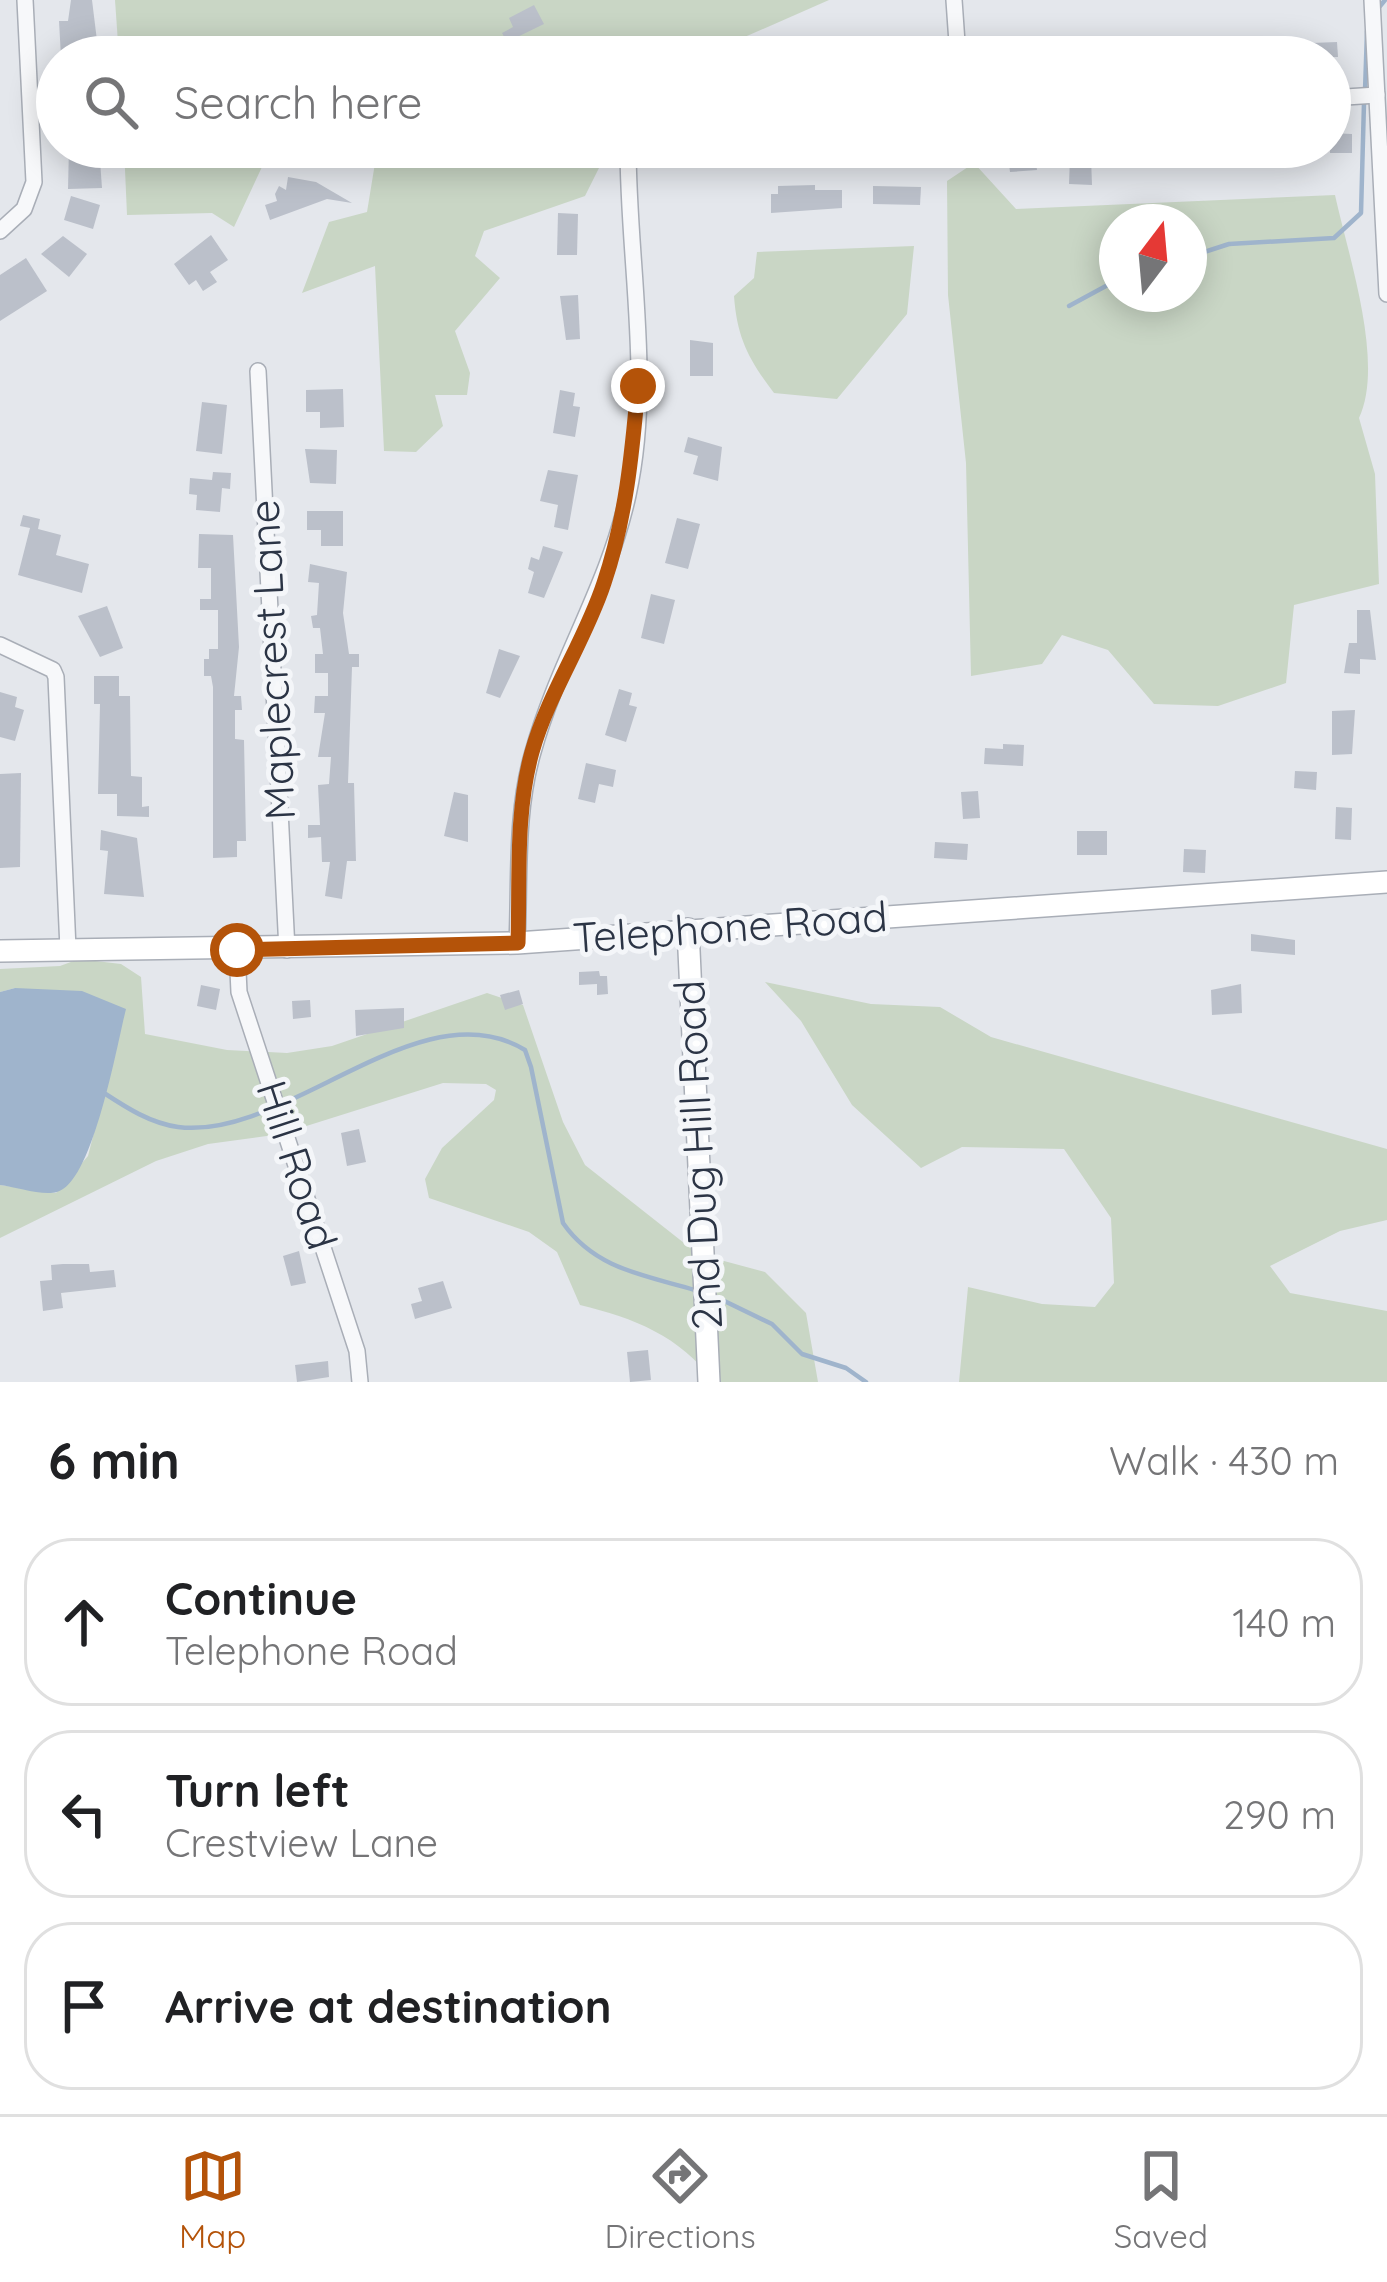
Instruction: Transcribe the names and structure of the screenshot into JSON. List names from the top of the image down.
{
  "streets": {
    "street": [
      "Maplecrest Lane",
      "Telephone Road",
      "2nd Dug Hill Road",
      "Hill Road"
    ]
  },
  "crossings": [
    ["Maplecrest Lane", "Telephone Road"],
    ["Telephone Road", "2nd Dug Hill Road"],
    ["Telephone Road", "Hill Road"]
  ],
  "north": "top",
  "page": {
    "search": "Search here",
    "heading": ["6 min", "Walk · 430 m"],
    "list": [
      ["Continue", "Telephone Road", "140 m"],
      ["Turn left", "Crestview Lane", "290 m"],
      "Arrive at destination"
    ],
    "nav": ["Map", "Directions", "Saved"]
  }
}
